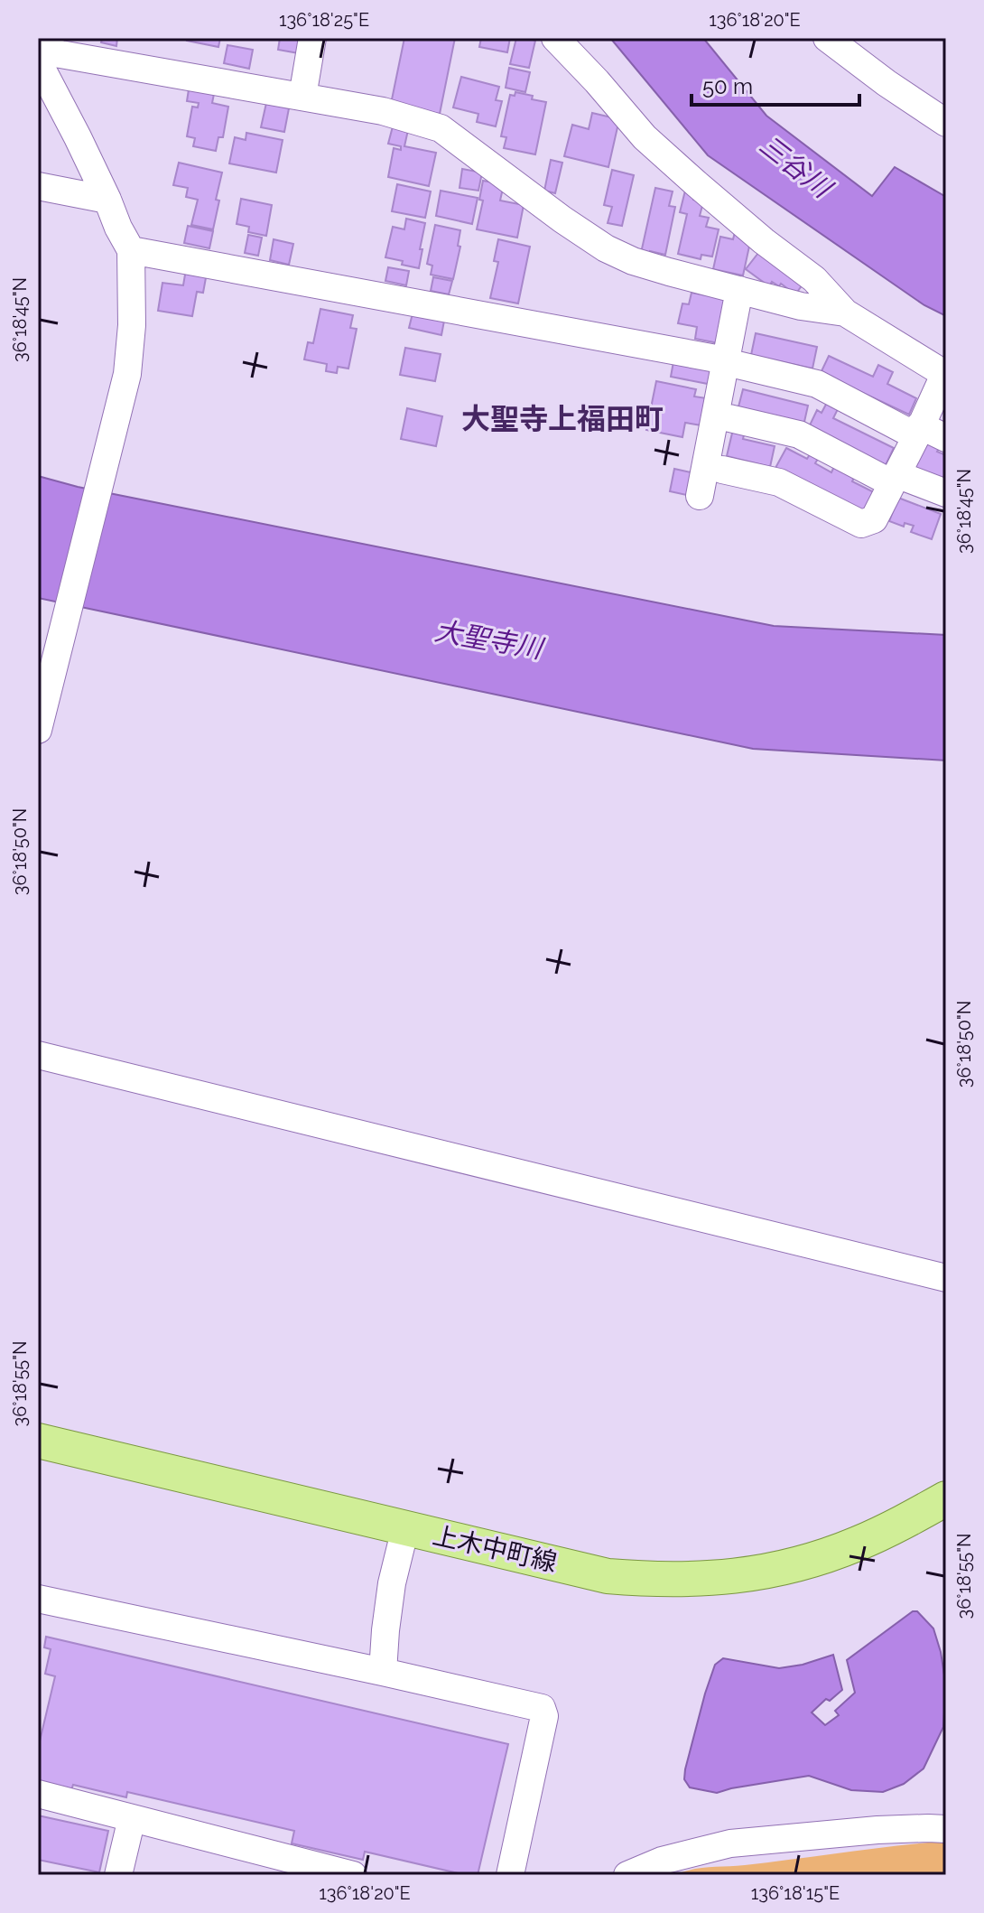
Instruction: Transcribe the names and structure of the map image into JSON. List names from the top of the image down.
{
  "streets": {
    "main road": ["上木中町線"]
  },
  "districts": ["大聖寺上福田町"],
  "water": ["三谷川", "大聖寺川"],
  "scale_bar": "50 m",
  "coordinates": [
    "136°18'25\"E",
    "136°18'20\"E",
    "36°18'45\"N",
    "36°18'50\"N",
    "36°18'55\"N",
    "136°18'15\"E"
  ]
}
